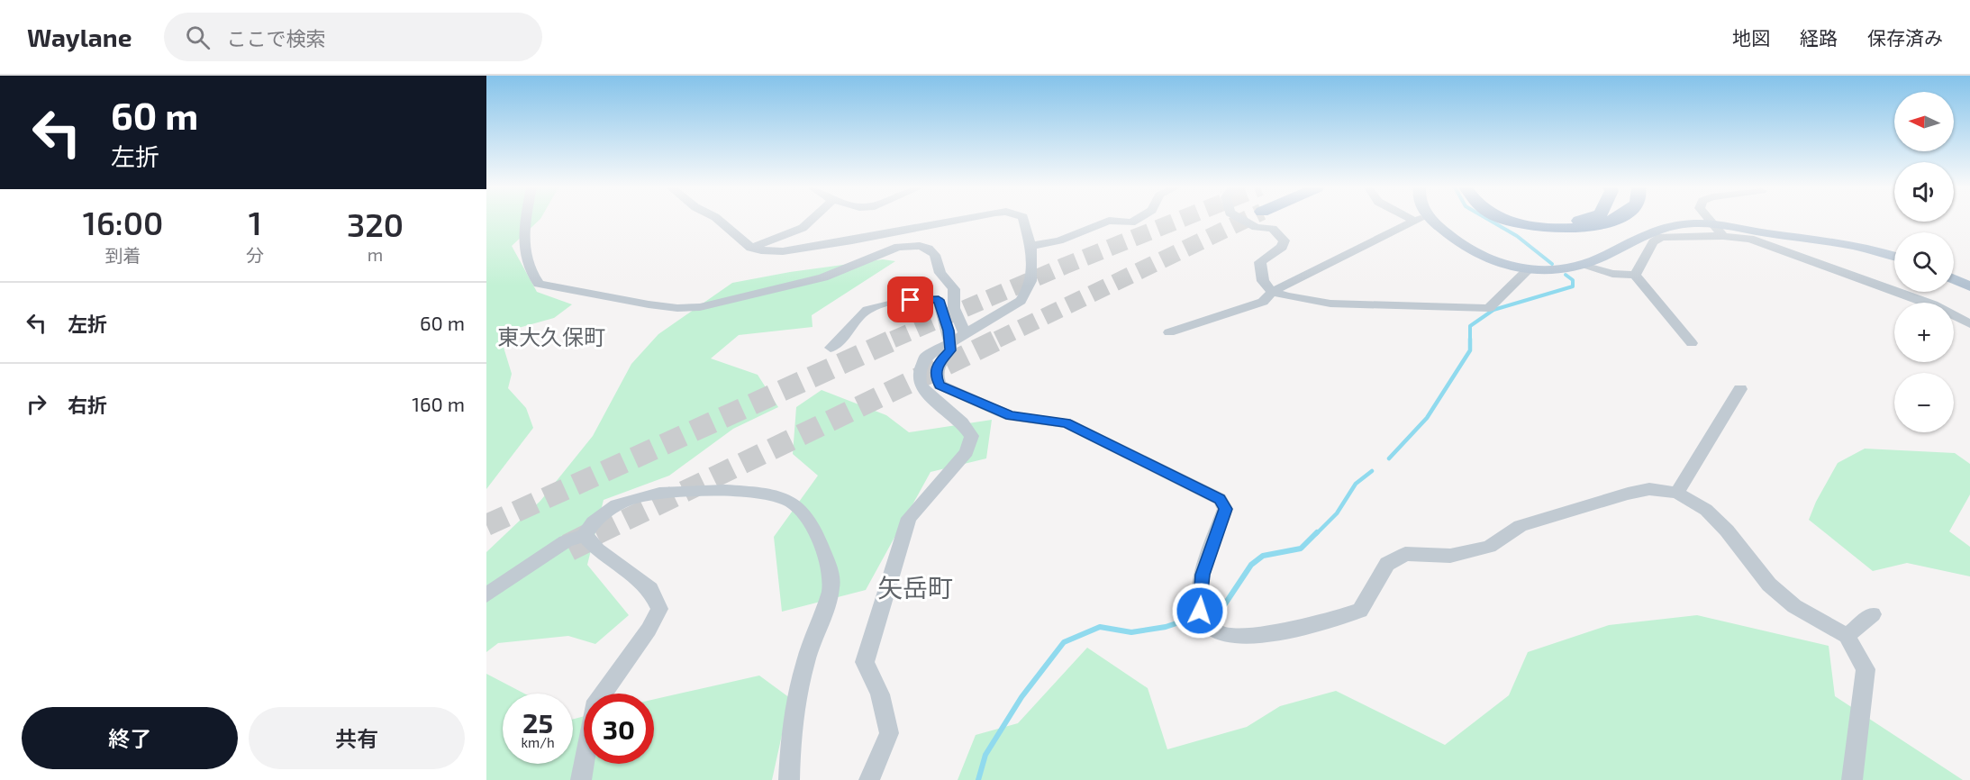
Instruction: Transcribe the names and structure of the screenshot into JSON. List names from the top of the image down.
{
  "districts": ["東大久保町", "矢岳町"],
  "north": "left",
  "page": {
    "header": "Waylane",
    "search": "ここで検索",
    "nav": ["地図", "経路", "保存済み"],
    "turn": ["60 m", "左折"],
    "map_buttons": ["+", "−"],
    "eta": [
      "16:00",
      "到着",
      "1",
      "分",
      "320",
      "m"
    ],
    "list": [
      {
        "name": "左折",
        "value": "60 m"
      },
      {
        "name": "右折",
        "value": "160 m"
      }
    ],
    "speed": "25 km/h",
    "limit": "30",
    "buttons": ["終了", "共有"]
  }
}
